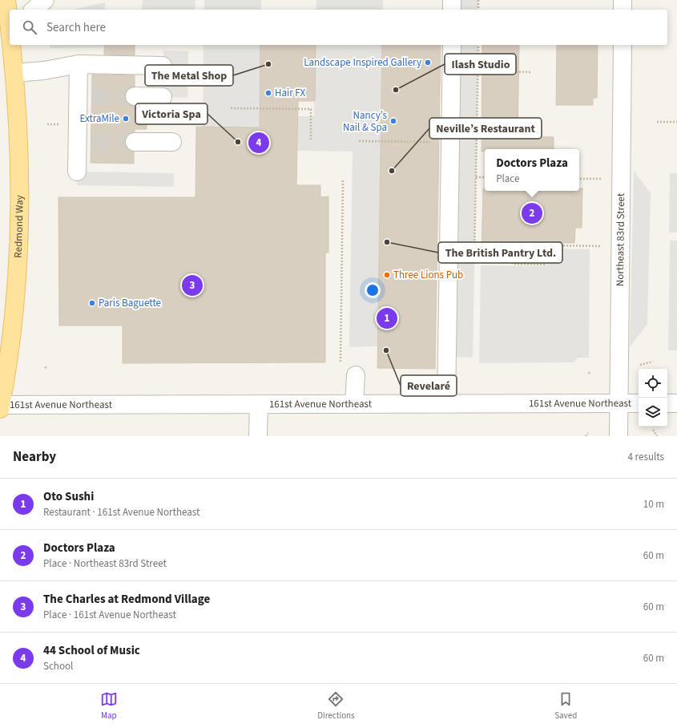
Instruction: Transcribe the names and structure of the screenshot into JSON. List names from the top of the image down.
{
  "streets": {
    "main road": ["Redmond Way"],
    "street": ["Northeast 83rd Street", "161st Avenue Northeast"]
  },
  "crossings": [
    ["Redmond Way", "161st Avenue Northeast"],
    ["Northeast 83rd Street", "161st Avenue Northeast"]
  ],
  "places": [
    "Landscape Inspired Gallery",
    "The Metal Shop",
    "Ilash Studio",
    "Hair FX",
    "ExtraMile",
    "Nancy’s Nail & Spa",
    "Victoria Spa",
    "Neville’s Restaurant",
    "The British Pantry Ltd.",
    "Three Lions Pub",
    "Paris Baguette",
    "Revelaré"
  ],
  "page": {
    "search": "Search here",
    "pins": [
      "4",
      "2",
      "3",
      "1"
    ],
    "popup": ["Doctors Plaza", "Place"],
    "heading": ["Nearby", "4 results"],
    "list": [
      {
        "mark": "1",
        "name": "Oto Sushi",
        "note": "Restaurant · 161st Avenue Northeast",
        "value": "10 m"
      },
      {
        "mark": "2",
        "name": "Doctors Plaza",
        "note": "Place · Northeast 83rd Street",
        "value": "60 m"
      },
      {
        "mark": "3",
        "name": "The Charles at Redmond Village",
        "note": "Place · 161st Avenue Northeast",
        "value": "60 m"
      },
      {
        "mark": "4",
        "name": "44 School of Music",
        "note": "School",
        "value": "60 m"
      }
    ],
    "nav": ["Map", "Directions", "Saved"]
  }
}
